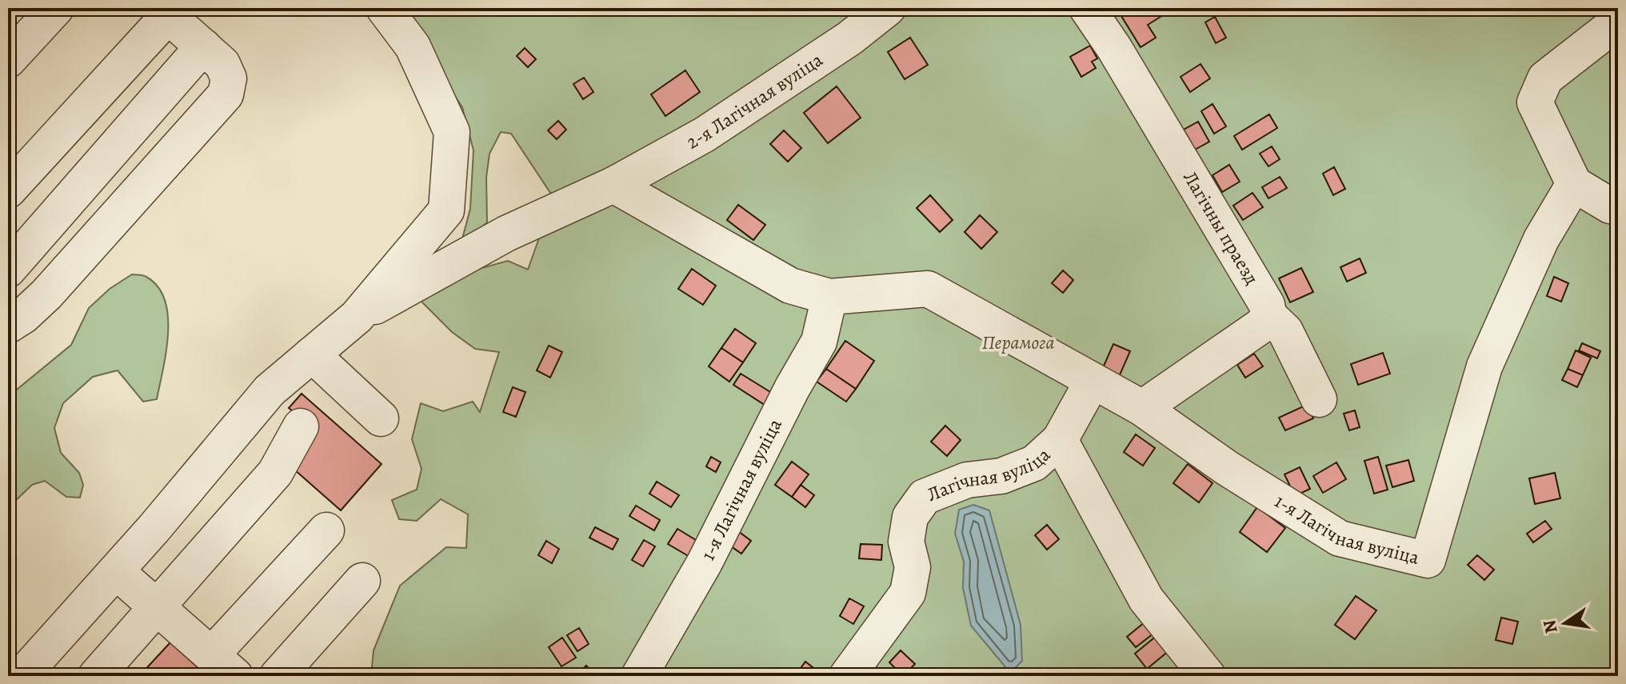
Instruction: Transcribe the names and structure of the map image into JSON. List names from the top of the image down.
{
  "streets": {
    "lane": [
      "2-я Лагічная вуліца",
      "Лагічны праезд",
      "Лагічная вуліца",
      "1-я Лагічная вуліца"
    ]
  },
  "crossings": [
    ["2-я Лагічная вуліца", "1-я Лагічная вуліца"],
    ["Лагічная вуліца", "1-я Лагічная вуліца"]
  ],
  "parks": ["Перамога"],
  "north": "left"
}
